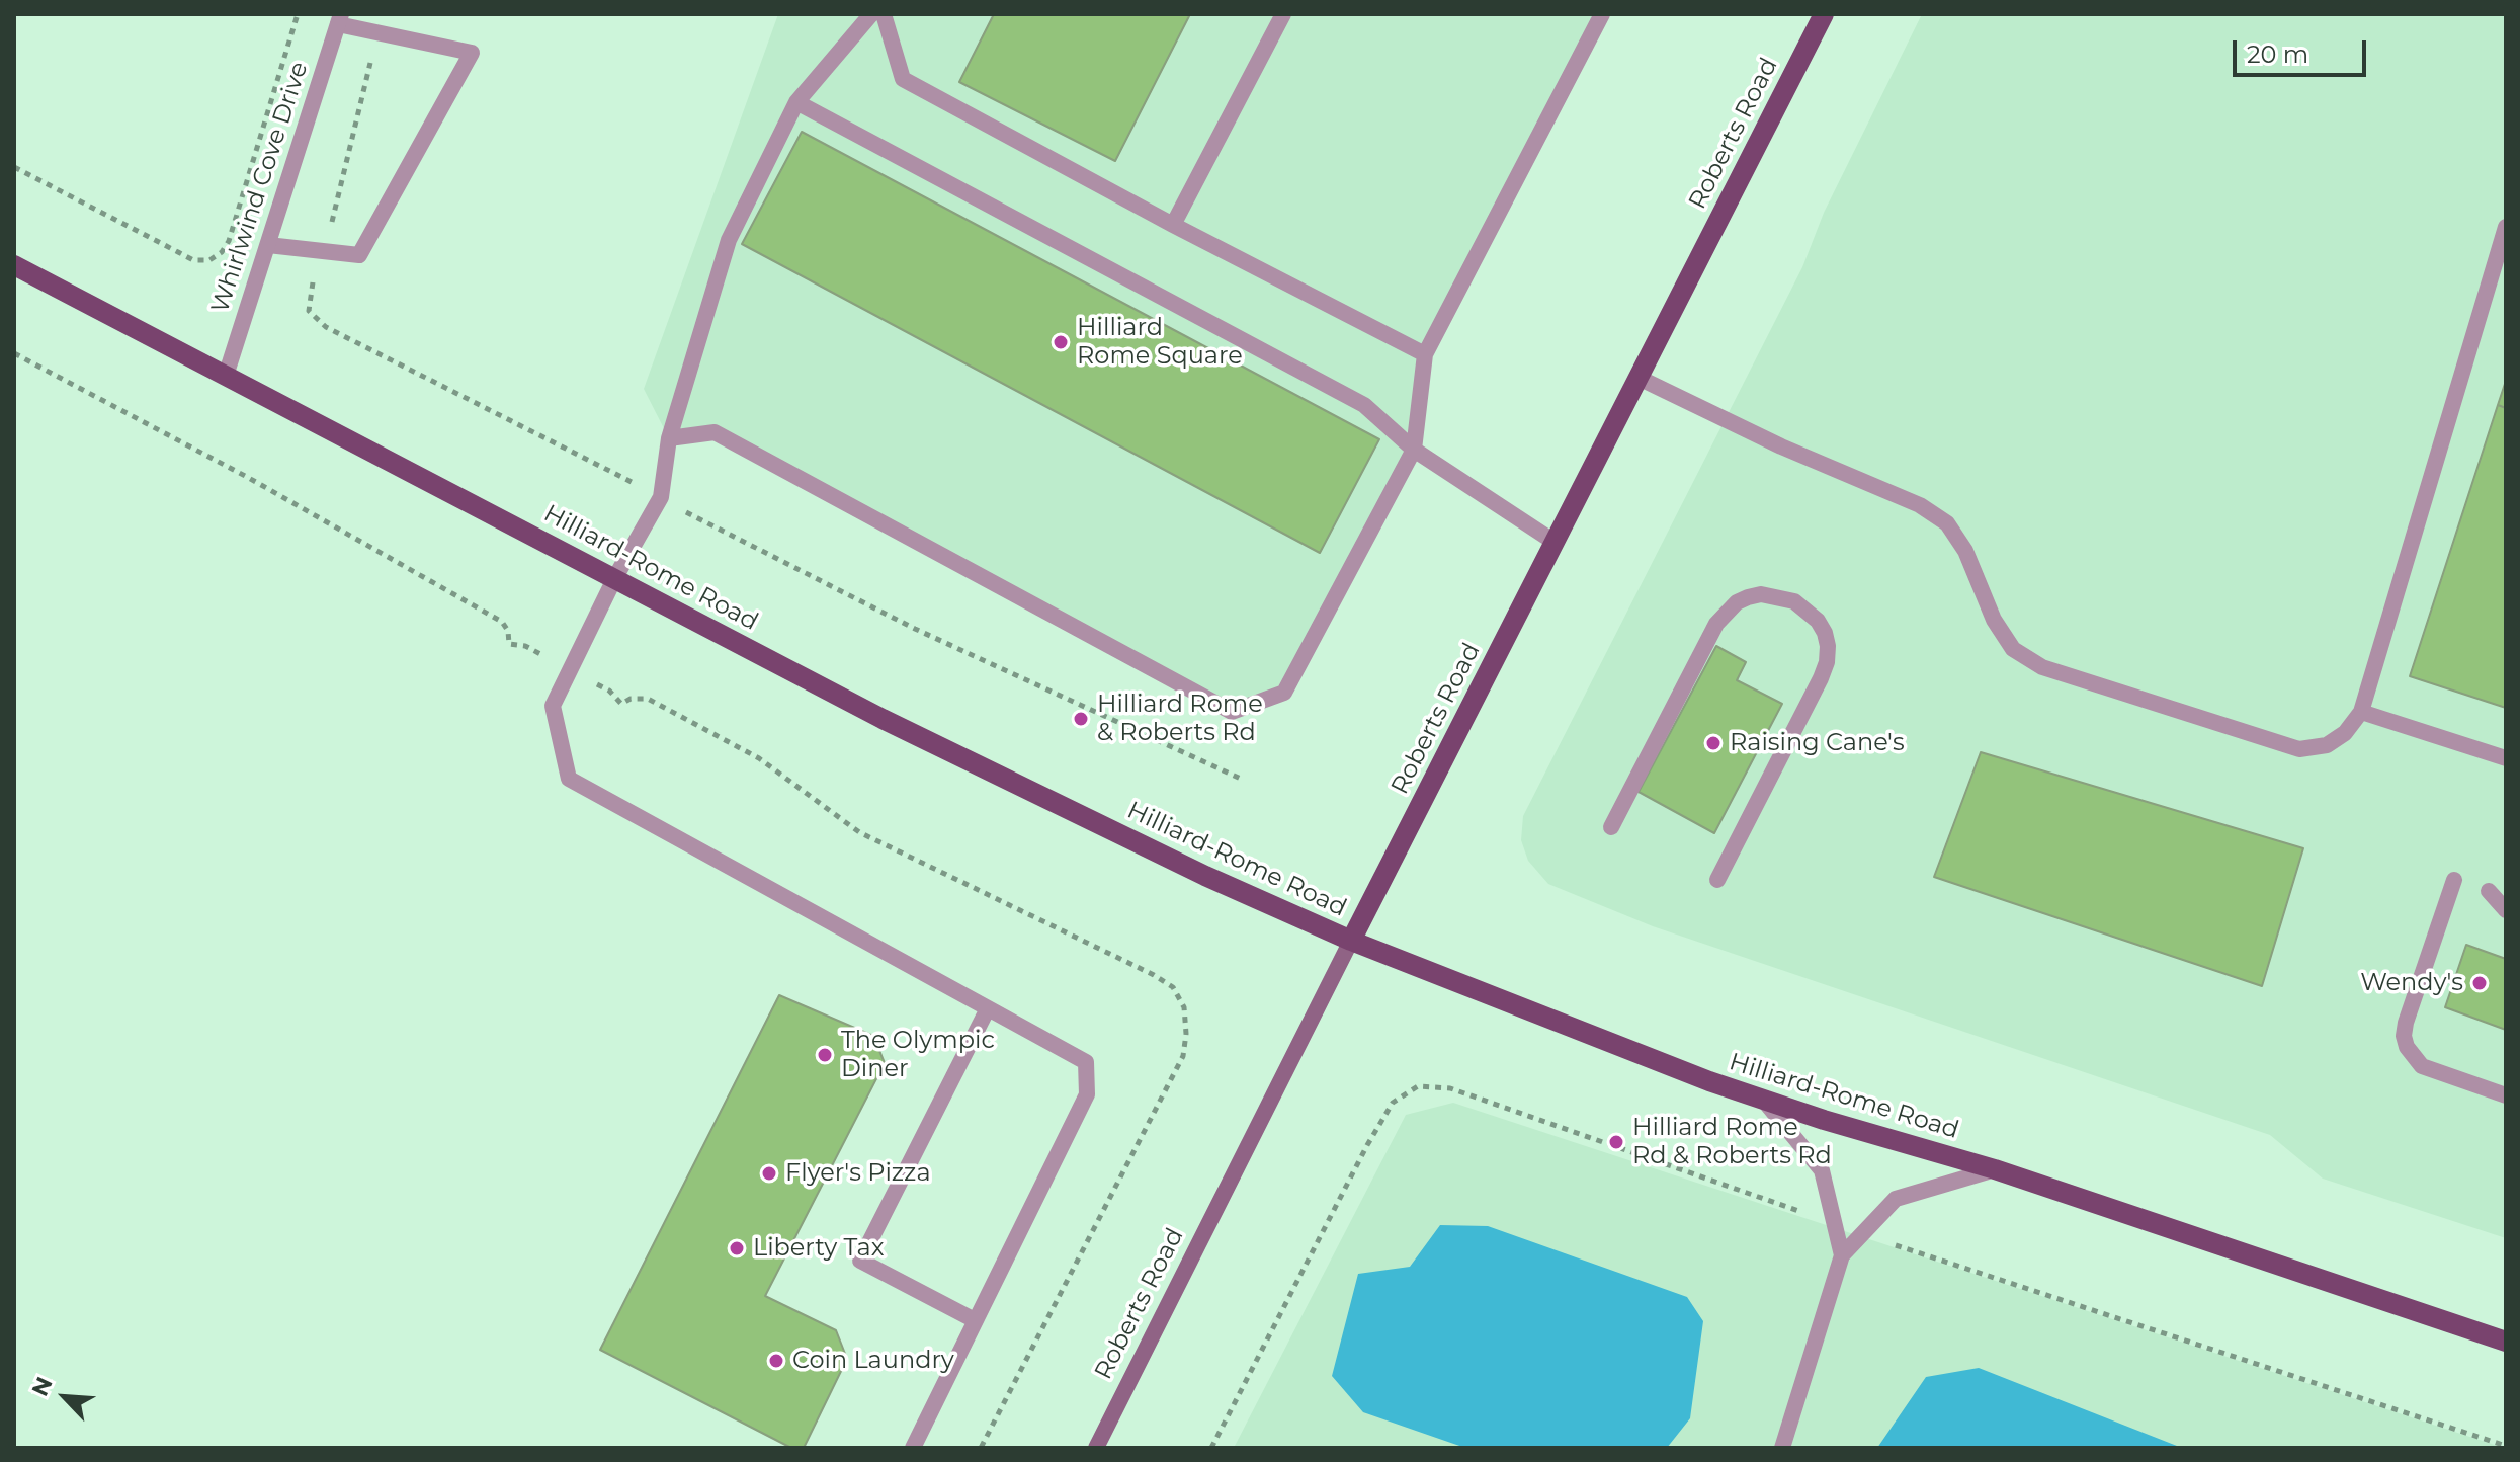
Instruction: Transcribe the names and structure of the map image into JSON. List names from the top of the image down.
{
  "streets": {
    "main road": ["Roberts Road", "Hilliard-Rome Road"],
    "street": ["Whirlwind Cove Drive"]
  },
  "crossings": [
    ["Roberts Road", "Hilliard-Rome Road"],
    ["Whirlwind Cove Drive", "Hilliard-Rome Road"]
  ],
  "places": [
    "Hilliard Rome Square",
    "Hilliard Rome & Roberts Rd",
    "Raising Cane's",
    "Wendy's",
    "The Olympic Diner",
    "Hilliard Rome Rd & Roberts Rd",
    "Flyer's Pizza",
    "Liberty Tax",
    "Coin Laundry"
  ],
  "scale_bar": "20 m",
  "north": "top left"
}
